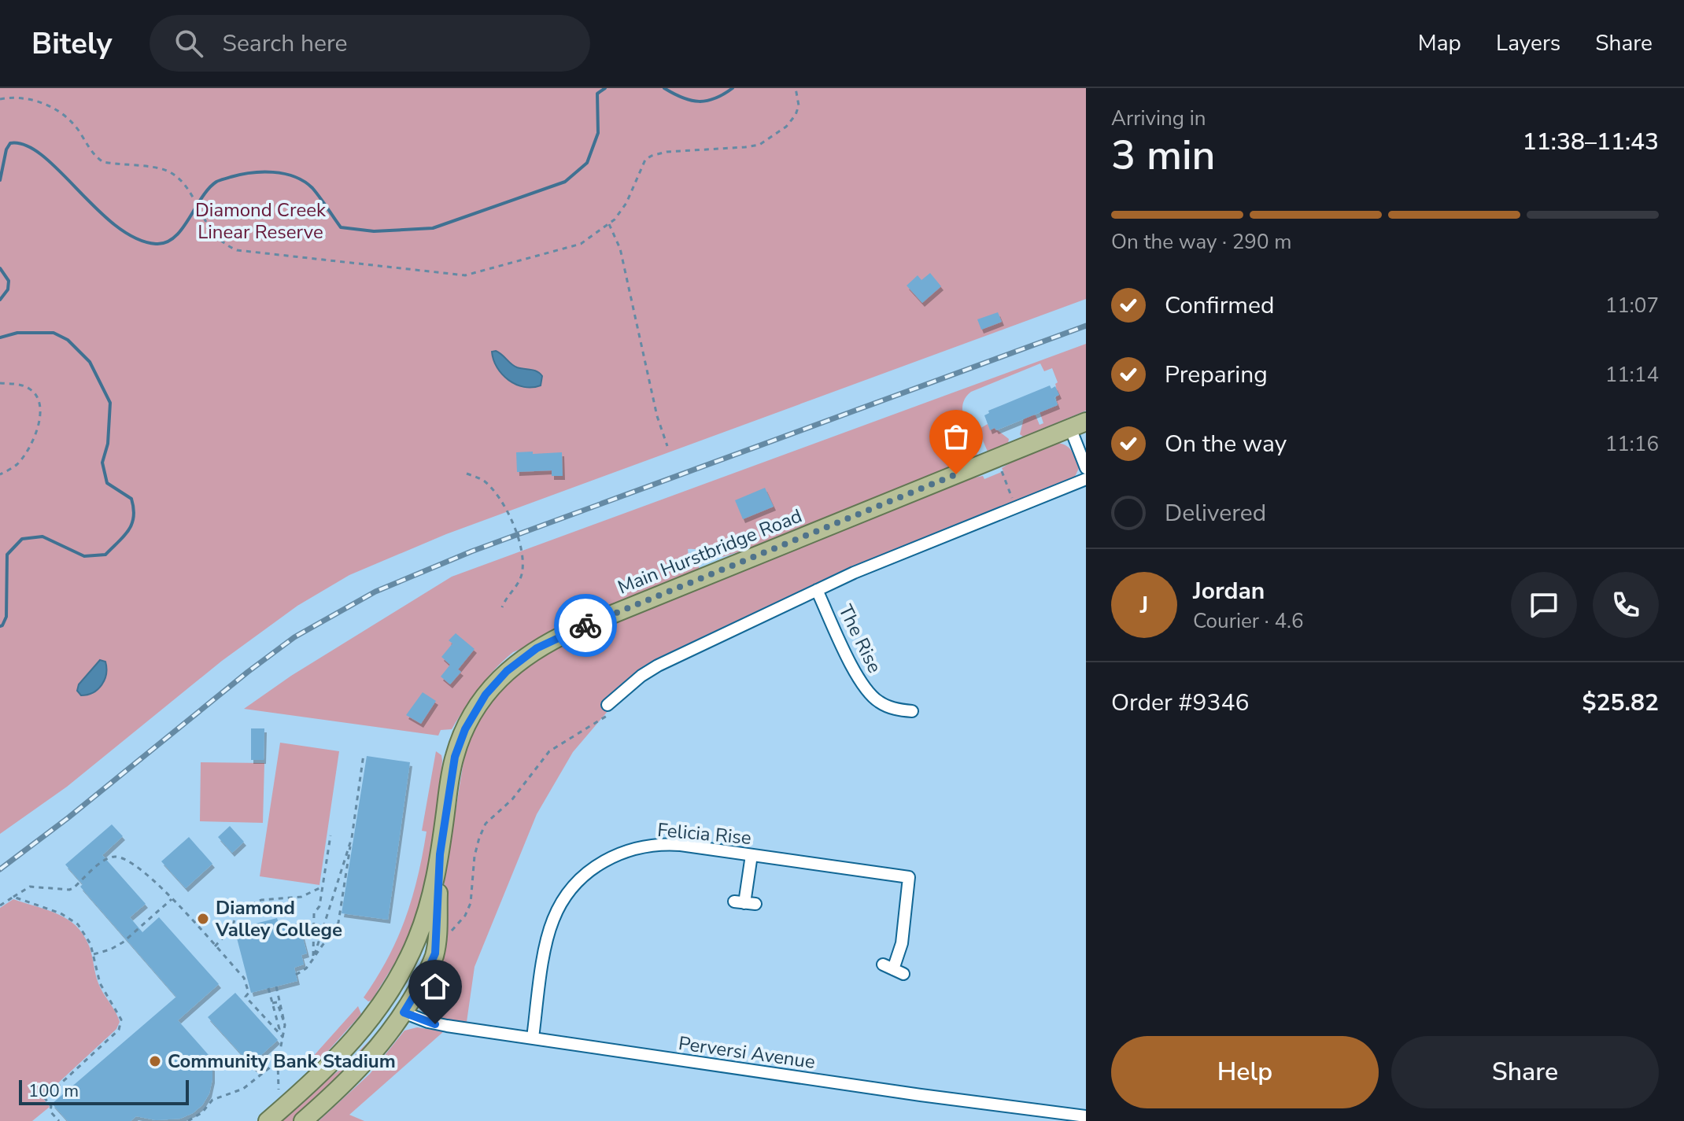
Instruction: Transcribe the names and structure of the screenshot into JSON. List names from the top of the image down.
{
  "streets": {
    "main road": ["Main Hurstbridge Road"],
    "street": ["The Rise", "Felicia Rise", "Perversi Avenue"]
  },
  "crossings": [
    ["Main Hurstbridge Road", "Perversi Avenue"],
    ["Felicia Rise", "Perversi Avenue"]
  ],
  "parks": ["Diamond Creek Linear Reserve"],
  "places": ["Diamond Valley College", "Community Bank Stadium"],
  "scale_bar": "100 m",
  "page": {
    "header": "Bitely",
    "search": "Search here",
    "nav": ["Map", "Layers", "Share"],
    "heading": ["3 min", "Arriving in", "11:38–11:43"],
    "panel": [
      "Jordan",
      "Courier · 4.6",
      "Order #9346",
      "$25.82"
    ],
    "bar": "On the way · 290 m",
    "list": [
      ["Confirmed", "11:07"],
      ["Preparing", "11:14"],
      ["On the way", "11:16"],
      "Delivered"
    ],
    "round": "J",
    "buttons": ["Help", "Share"],
    "scale": "100 m"
  }
}
